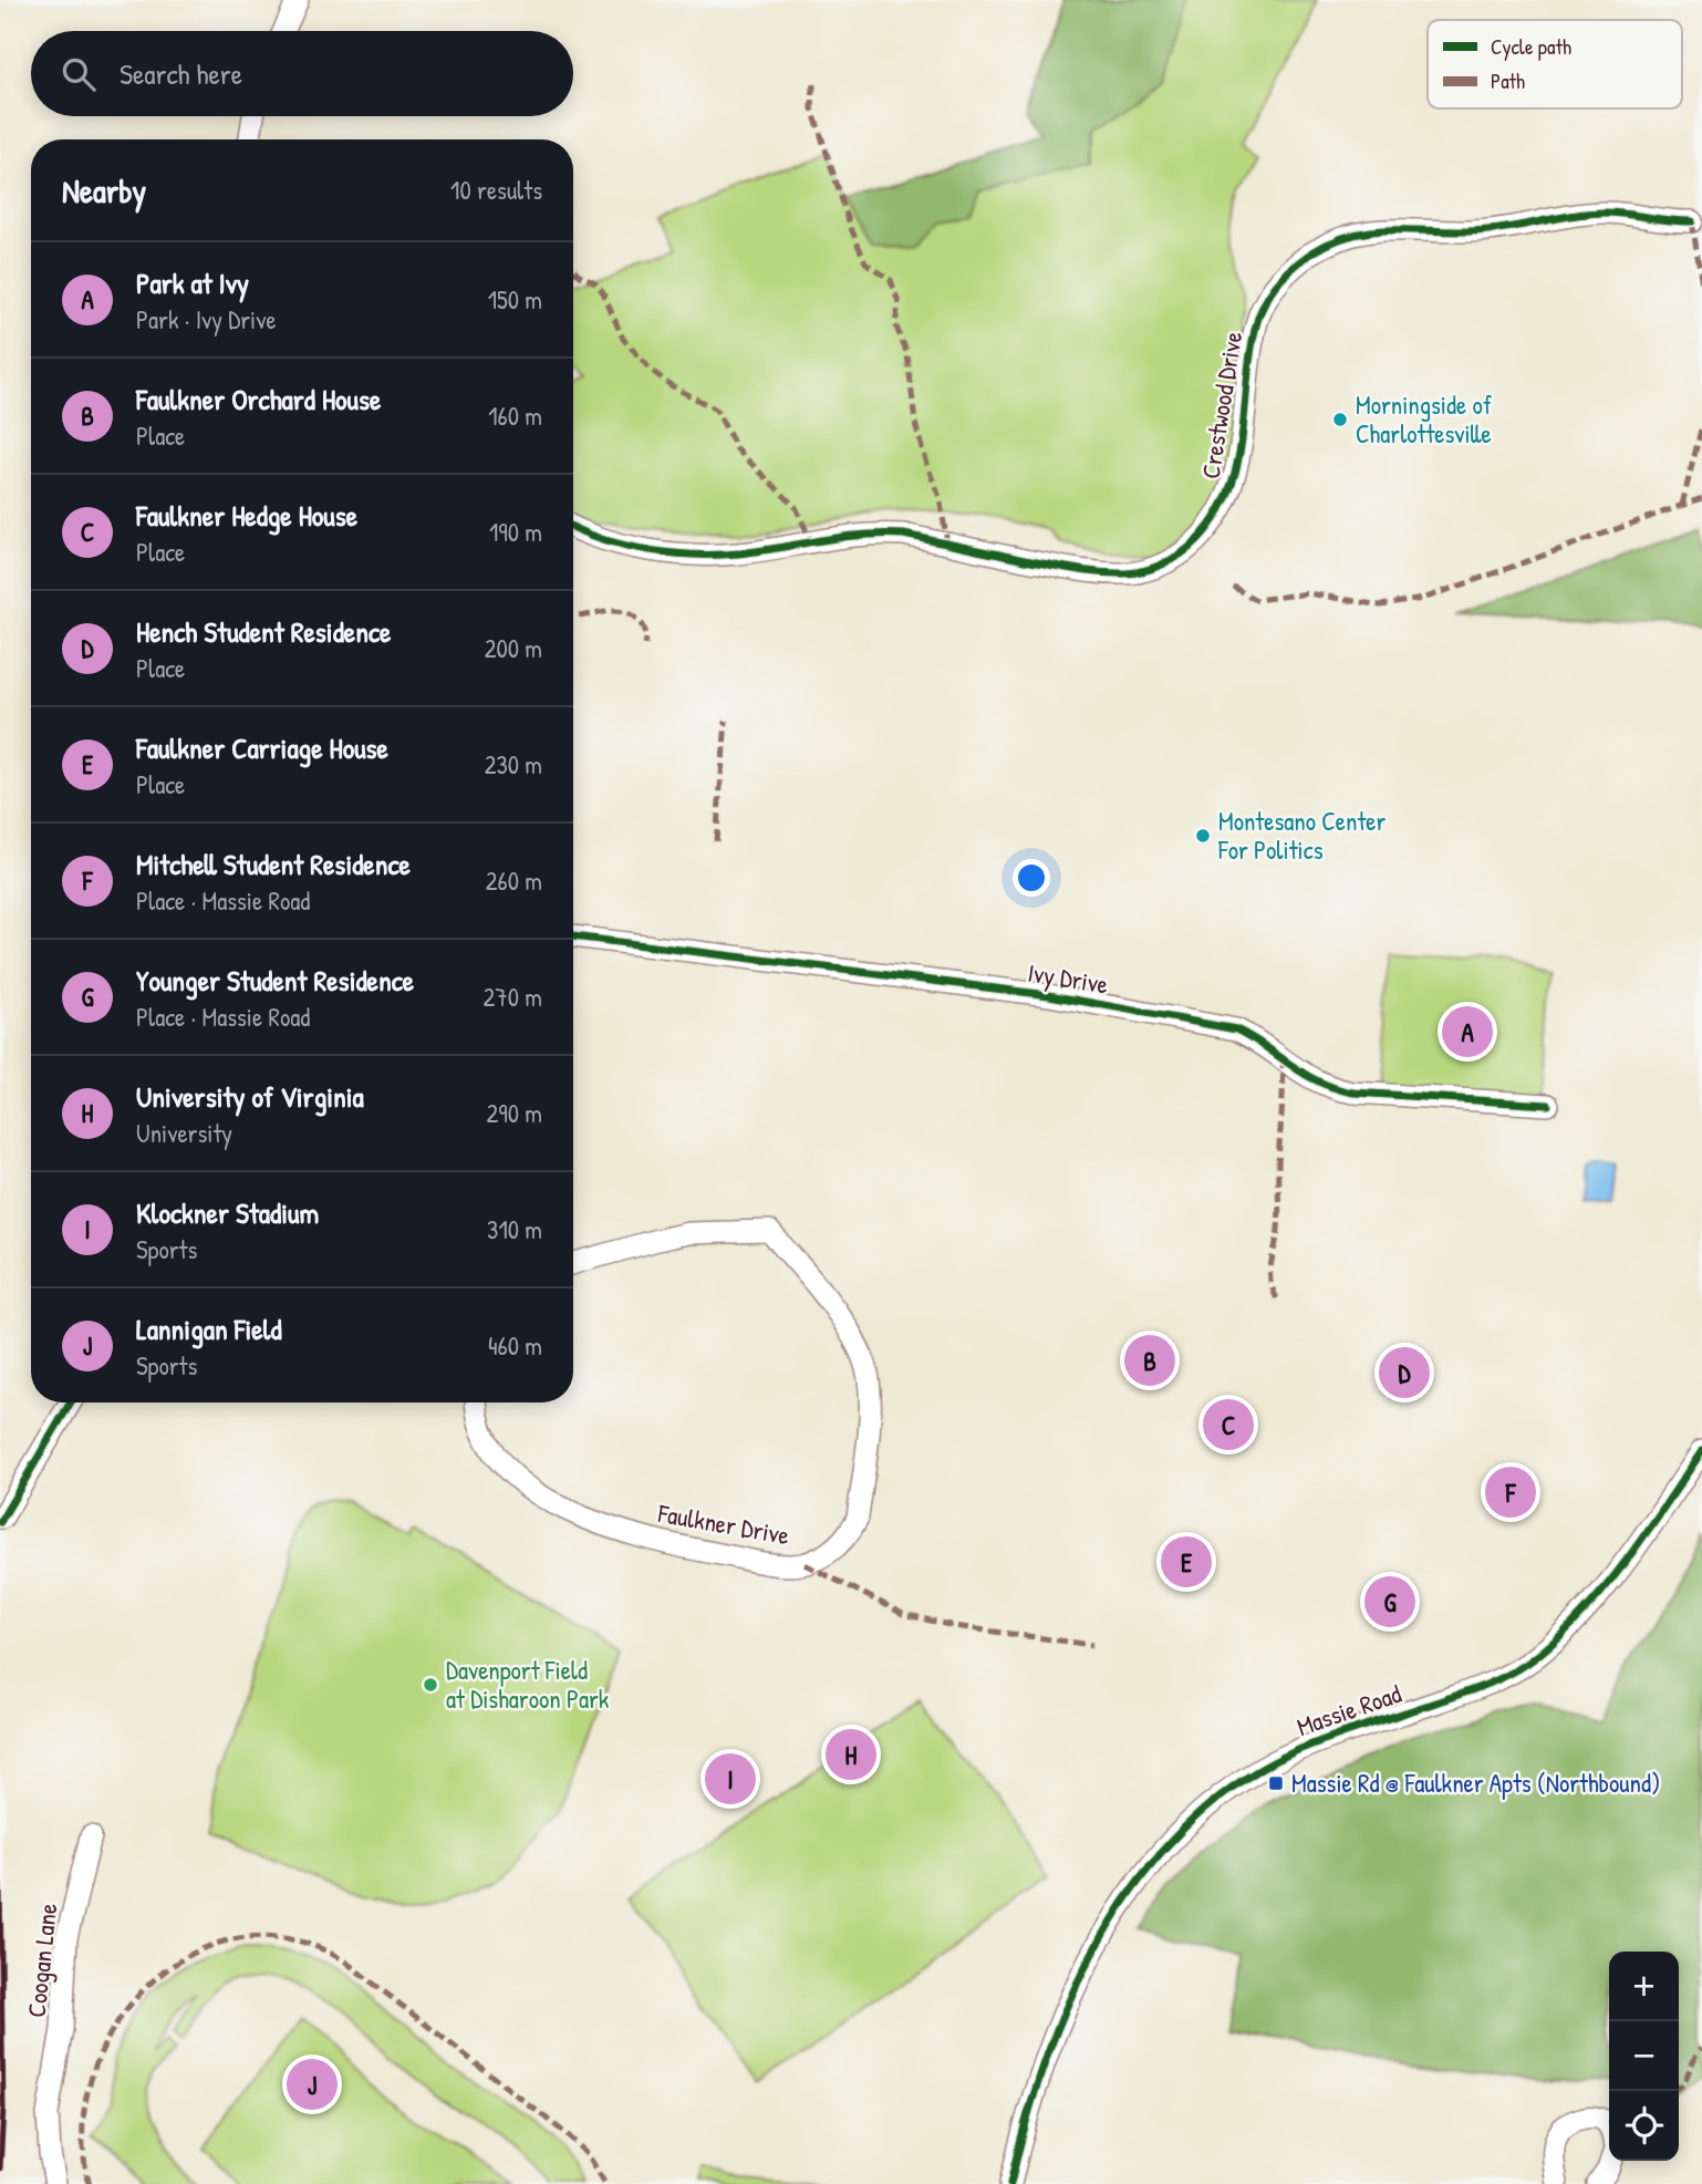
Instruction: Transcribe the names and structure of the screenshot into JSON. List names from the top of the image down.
{
  "streets": {
    "street": [
      "Crestwood Drive",
      "Ivy Drive",
      "Faulkner Drive",
      "Massie Road",
      "Coogan Lane"
    ]
  },
  "places": {
    "other": ["Morningside of Charlottesville", "Montesano Center For Politics", "Davenport Field at Disharoon Park"],
    "transit": ["Massie Rd @ Faulkner Apts (Northbound)"]
  },
  "legend": ["Cycle path", "Path"],
  "page": {
    "search": "Search here",
    "heading": ["Nearby", "10 results"],
    "list": [
      {
        "mark": "A",
        "name": "Park at Ivy",
        "note": "Park · Ivy Drive",
        "value": "150 m"
      },
      {
        "mark": "B",
        "name": "Faulkner Orchard House",
        "note": "Place",
        "value": "160 m"
      },
      {
        "mark": "C",
        "name": "Faulkner Hedge House",
        "note": "Place",
        "value": "190 m"
      },
      {
        "mark": "D",
        "name": "Hench Student Residence",
        "note": "Place",
        "value": "200 m"
      },
      {
        "mark": "E",
        "name": "Faulkner Carriage House",
        "note": "Place",
        "value": "230 m"
      },
      {
        "mark": "F",
        "name": "Mitchell Student Residence",
        "note": "Place · Massie Road",
        "value": "260 m"
      },
      {
        "mark": "G",
        "name": "Younger Student Residence",
        "note": "Place · Massie Road",
        "value": "270 m"
      },
      {
        "mark": "H",
        "name": "University of Virginia",
        "note": "University",
        "value": "290 m"
      },
      {
        "mark": "I",
        "name": "Klockner Stadium",
        "note": "Sports",
        "value": "310 m"
      },
      {
        "mark": "J",
        "name": "Lannigan Field",
        "note": "Sports",
        "value": "460 m"
      }
    ],
    "pins": [
      "A",
      "B",
      "D",
      "C",
      "F",
      "E",
      "G",
      "H",
      "I",
      "J"
    ],
    "map_buttons": ["+", "−"]
  }
}
